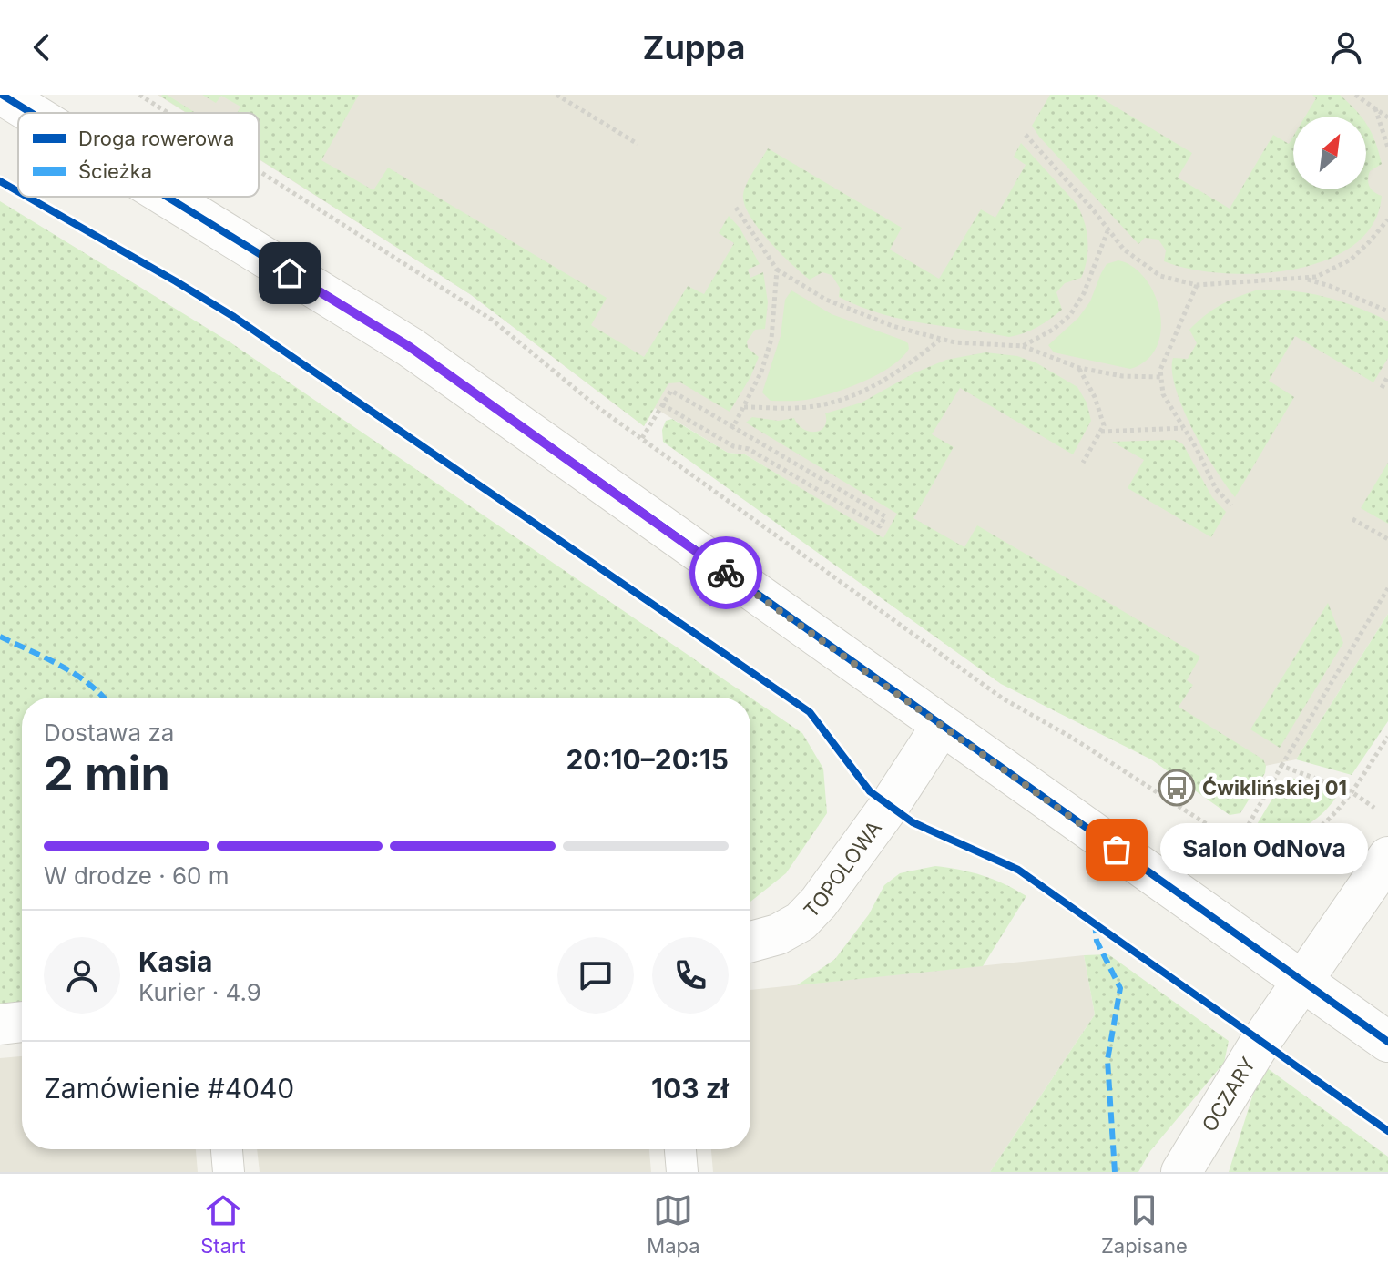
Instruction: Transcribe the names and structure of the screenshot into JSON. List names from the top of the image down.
{
  "streets": {
    "street": ["TOPOLOWA", "OCZARY"]
  },
  "places": {
    "bus stop": ["Ćwiklińskiej 01"],
    "other": ["Salon OdNova"]
  },
  "legend": ["Droga rowerowa", "Ścieżka"],
  "north": "top right",
  "page": {
    "header": "Zuppa",
    "heading": ["2 min", "Dostawa za", "20:10–20:15"],
    "panel": [
      "Kasia",
      "Kurier · 4.9",
      "Zamówienie #4040",
      "103 zł"
    ],
    "bar": "W drodze · 60 m",
    "bubble": "Salon OdNova",
    "tabs": ["Start", "Mapa", "Zapisane"]
  }
}
